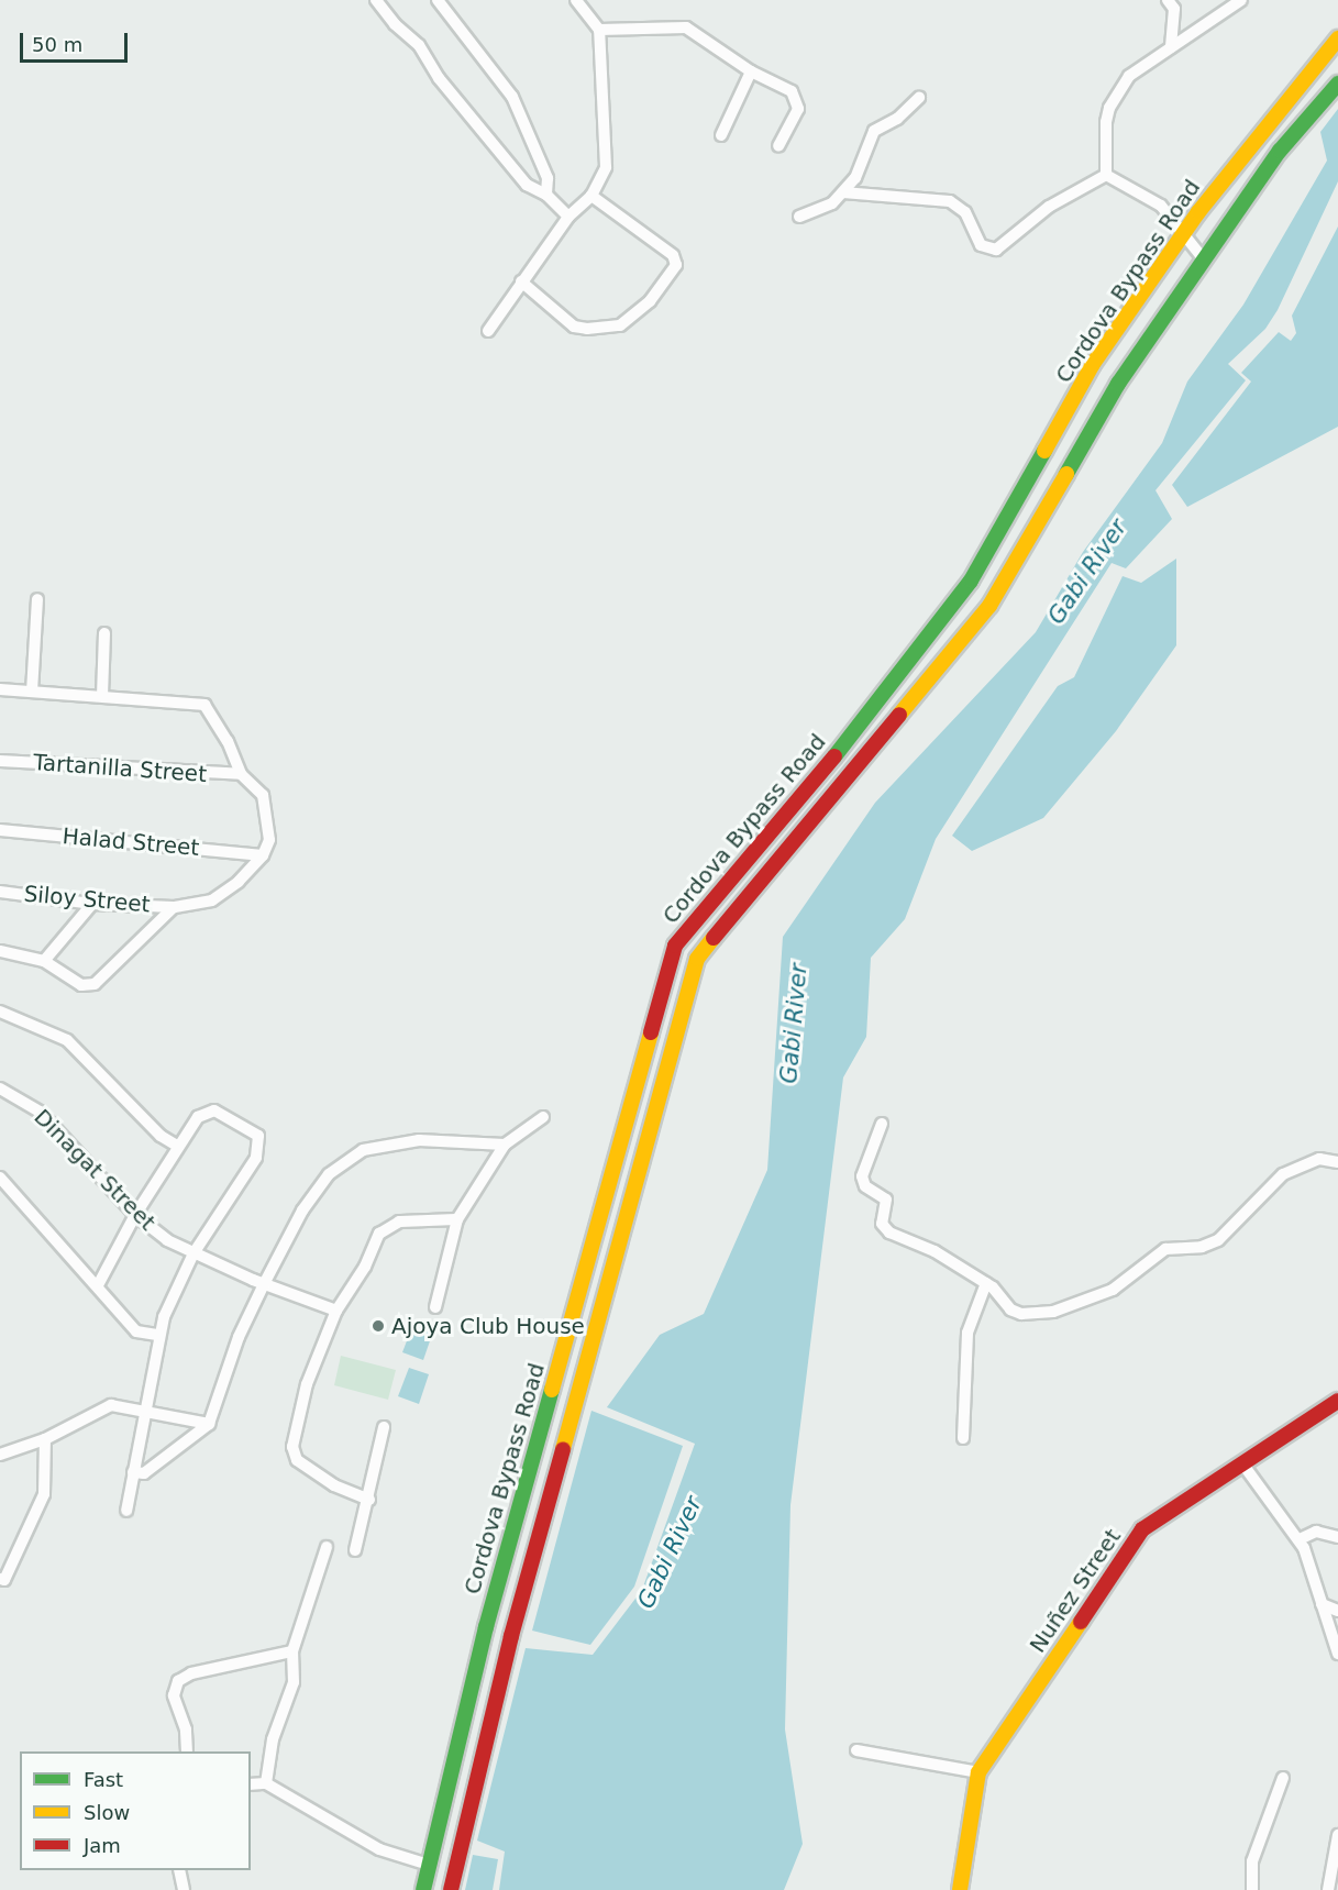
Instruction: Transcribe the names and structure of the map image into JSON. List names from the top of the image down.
{
  "streets": {
    "main road": ["Cordova Bypass Road", "Nuñez Street"],
    "street": [
      "Tartanilla Street",
      "Halad Street",
      "Siloy Street",
      "Dinagat Street"
    ]
  },
  "crossings": [
    ["Halad Street", "Siloy Street"]
  ],
  "water": ["Gabi River"],
  "places": ["Ajoya Club House"],
  "legend": ["Fast", "Slow", "Jam"],
  "scale_bar": "50 m"
}
